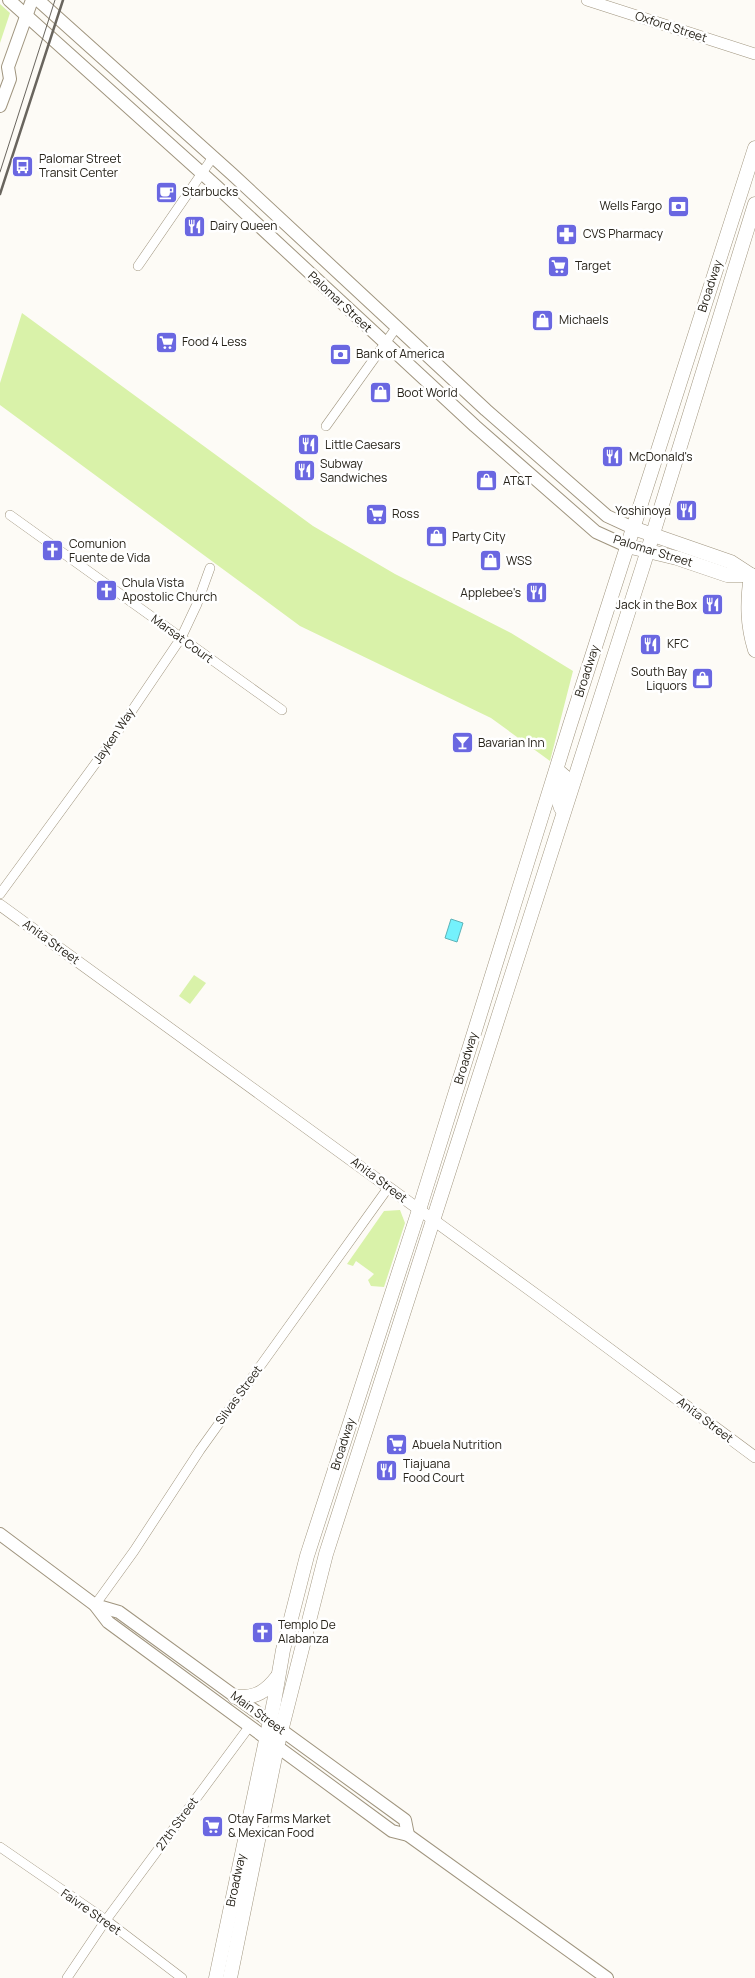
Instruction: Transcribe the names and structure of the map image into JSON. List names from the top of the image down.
{
  "streets": {
    "main road": ["Broadway", "Palomar Street", "Main Street"],
    "street": [
      "Oxford Street",
      "Marsat Court",
      "Jayken Way",
      "Anita Street",
      "Silvas Street",
      "27th Street",
      "Faivre Street"
    ]
  },
  "crossings": [
    ["Broadway", "Palomar Street"],
    ["Broadway", "Anita Street"],
    ["Broadway", "Main Street"],
    ["Marsat Court", "Jayken Way"],
    ["Anita Street", "Silvas Street"],
    ["Silvas Street", "Main Street"],
    ["Main Street", "27th Street"],
    ["27th Street", "Faivre Street"]
  ],
  "places": {
    "bus stop": ["Palomar Street Transit Center"],
    "cafe": ["Starbucks"],
    "bank": ["Wells Fargo", "Bank of America"],
    "restaurant": [
      "Dairy Queen",
      "Little Caesars",
      "McDonald's",
      "Subway Sandwiches",
      "Yoshinoya",
      "Applebee's",
      "Jack in the Box",
      "KFC",
      "Tiajuana Food Court"
    ],
    "pharmacy": ["CVS Pharmacy"],
    "supermarket": [
      "Target",
      "Food 4 Less",
      "Ross",
      "Abuela Nutrition",
      "Otay Farms Market & Mexican Food"
    ],
    "shop": [
      "Michaels",
      "Boot World",
      "AT&T",
      "Party City",
      "WSS",
      "South Bay Liquors"
    ],
    "church": ["Comunion Fuente de Vida", "Chula Vista Apostolic Church", "Templo De Alabanza"],
    "bar": ["Bavarian Inn"]
  }
}
